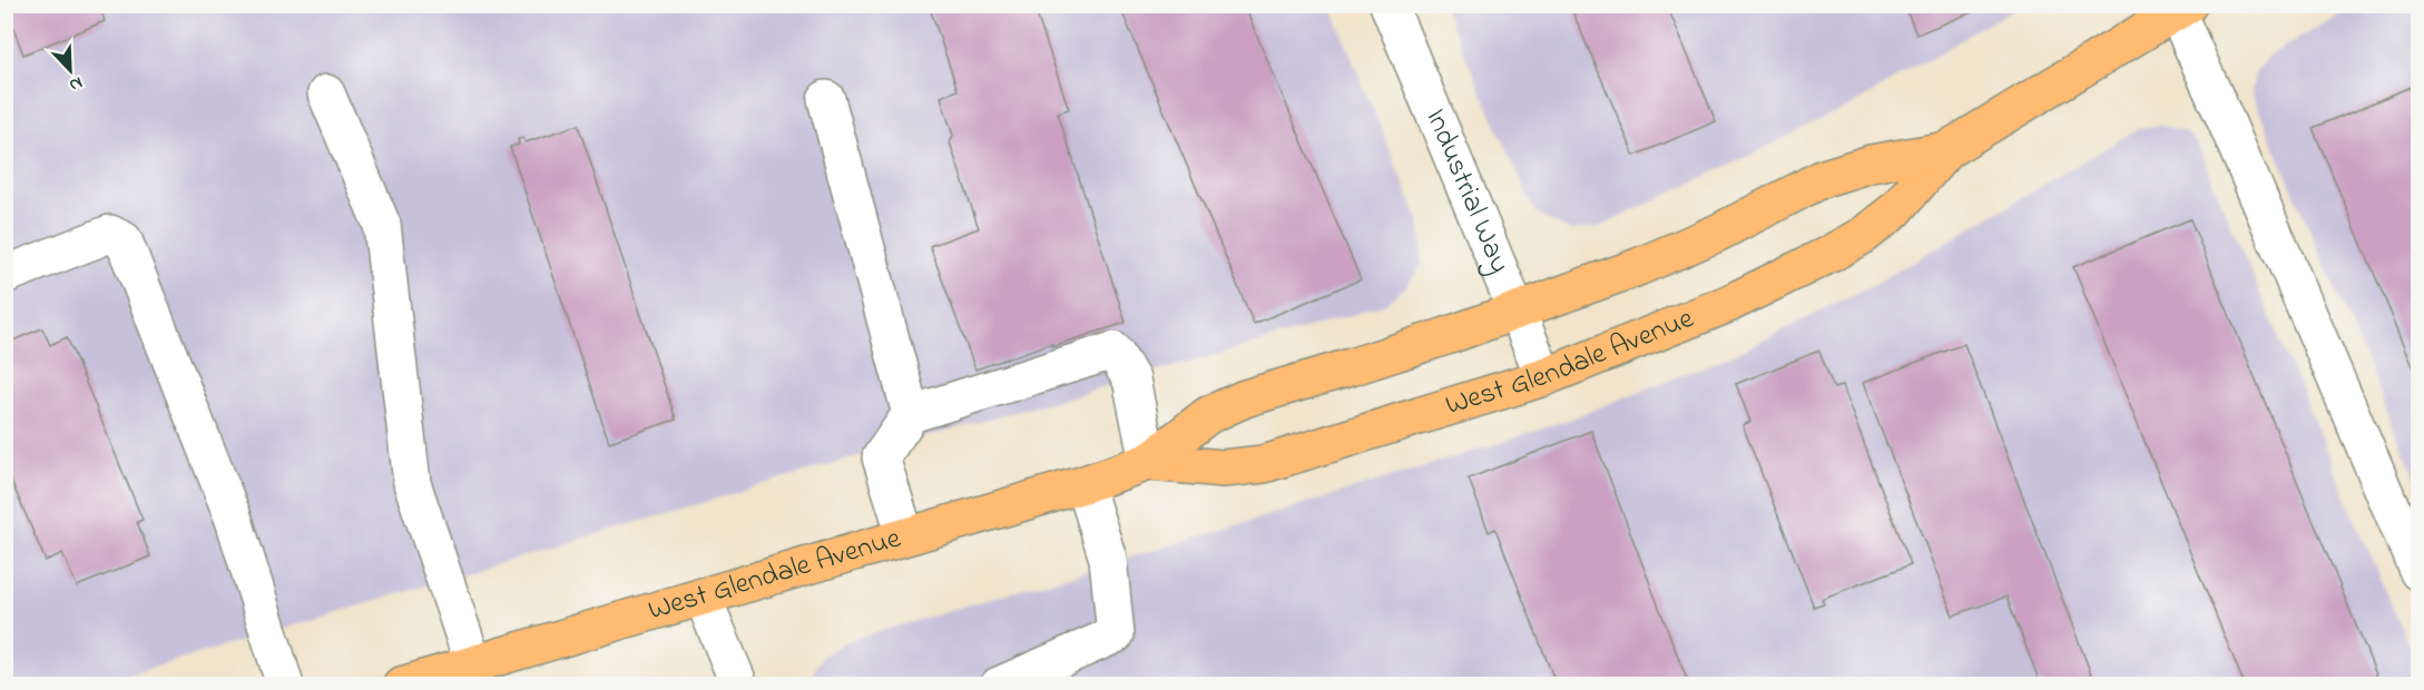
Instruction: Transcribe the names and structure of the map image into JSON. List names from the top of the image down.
{
  "streets": {
    "main road": ["West Glendale Avenue"],
    "street": ["Industrial Way"]
  },
  "crossings": [
    ["Industrial Way", "West Glendale Avenue"]
  ],
  "north": "bottom right"
}
